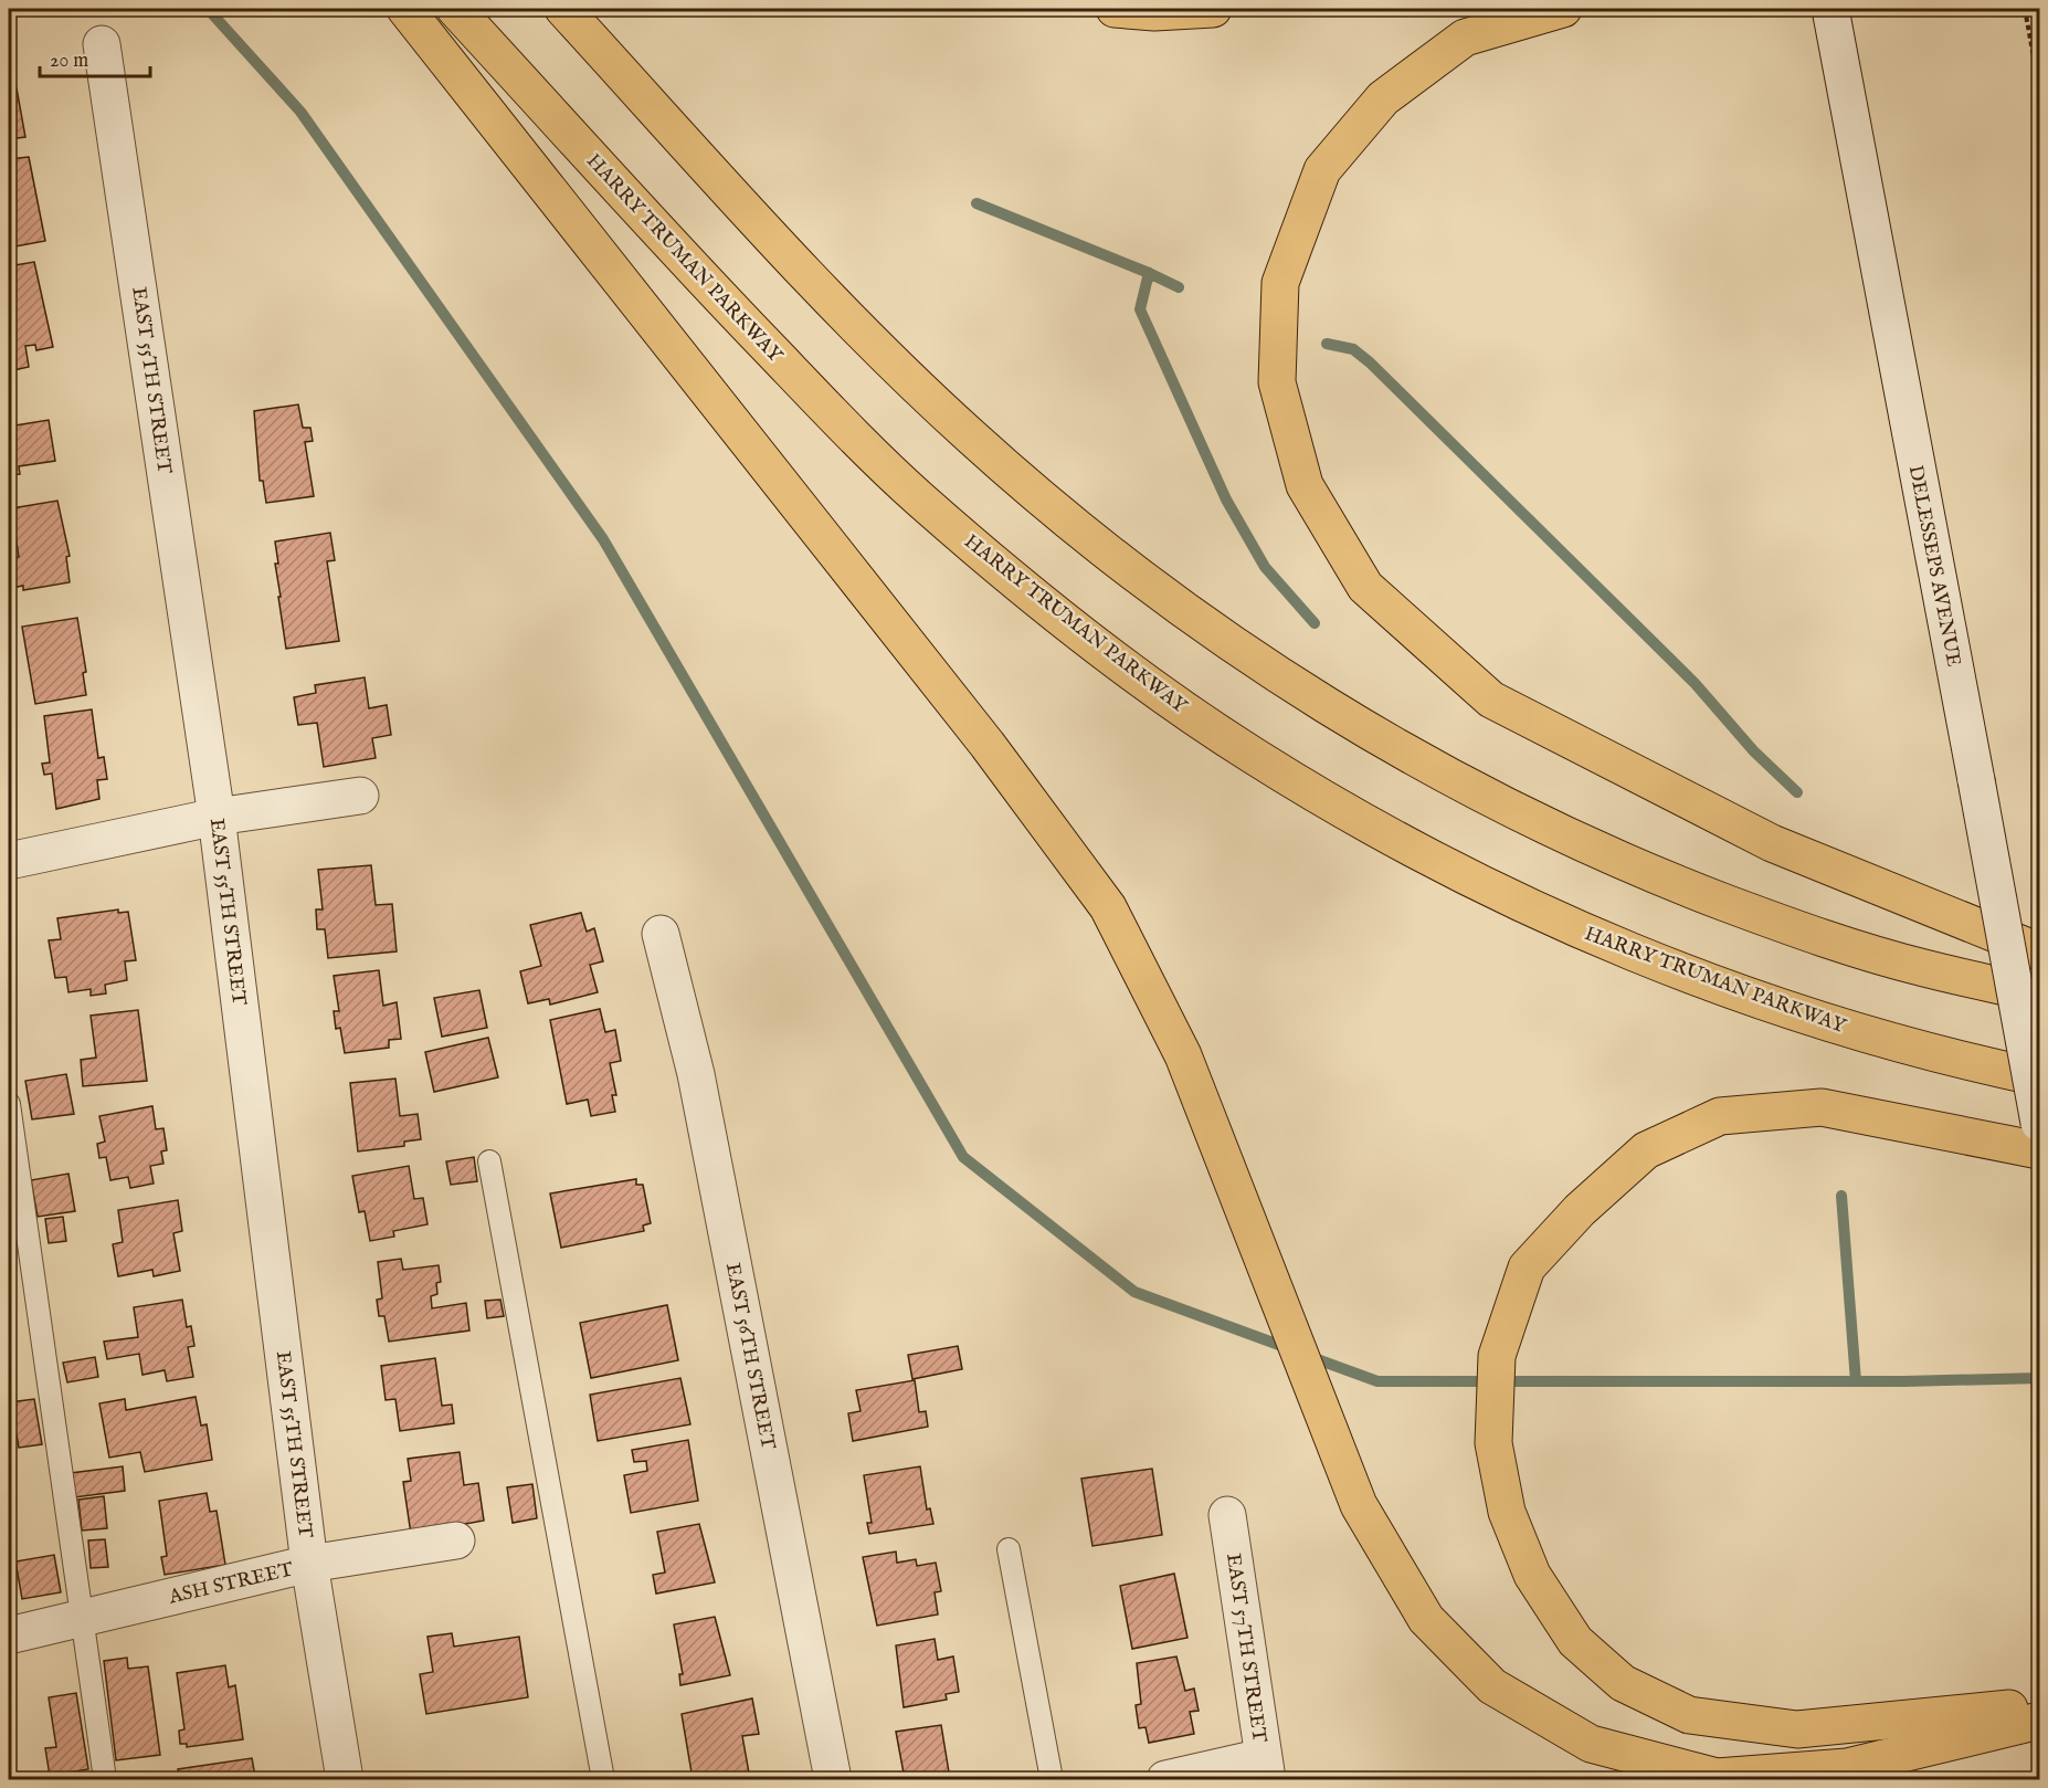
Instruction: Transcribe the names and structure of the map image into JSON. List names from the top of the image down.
{
  "streets": {
    "highway": ["HARRY TRUMAN PARKWAY"],
    "street": [
      "EAST 55TH STREET",
      "DELESSEPS AVENUE",
      "EAST 56TH STREET",
      "ASH STREET",
      "EAST 57TH STREET"
    ]
  },
  "crossings": [
    ["EAST 55TH STREET", "ASH STREET"]
  ],
  "scale_bar": "20 m"
}
